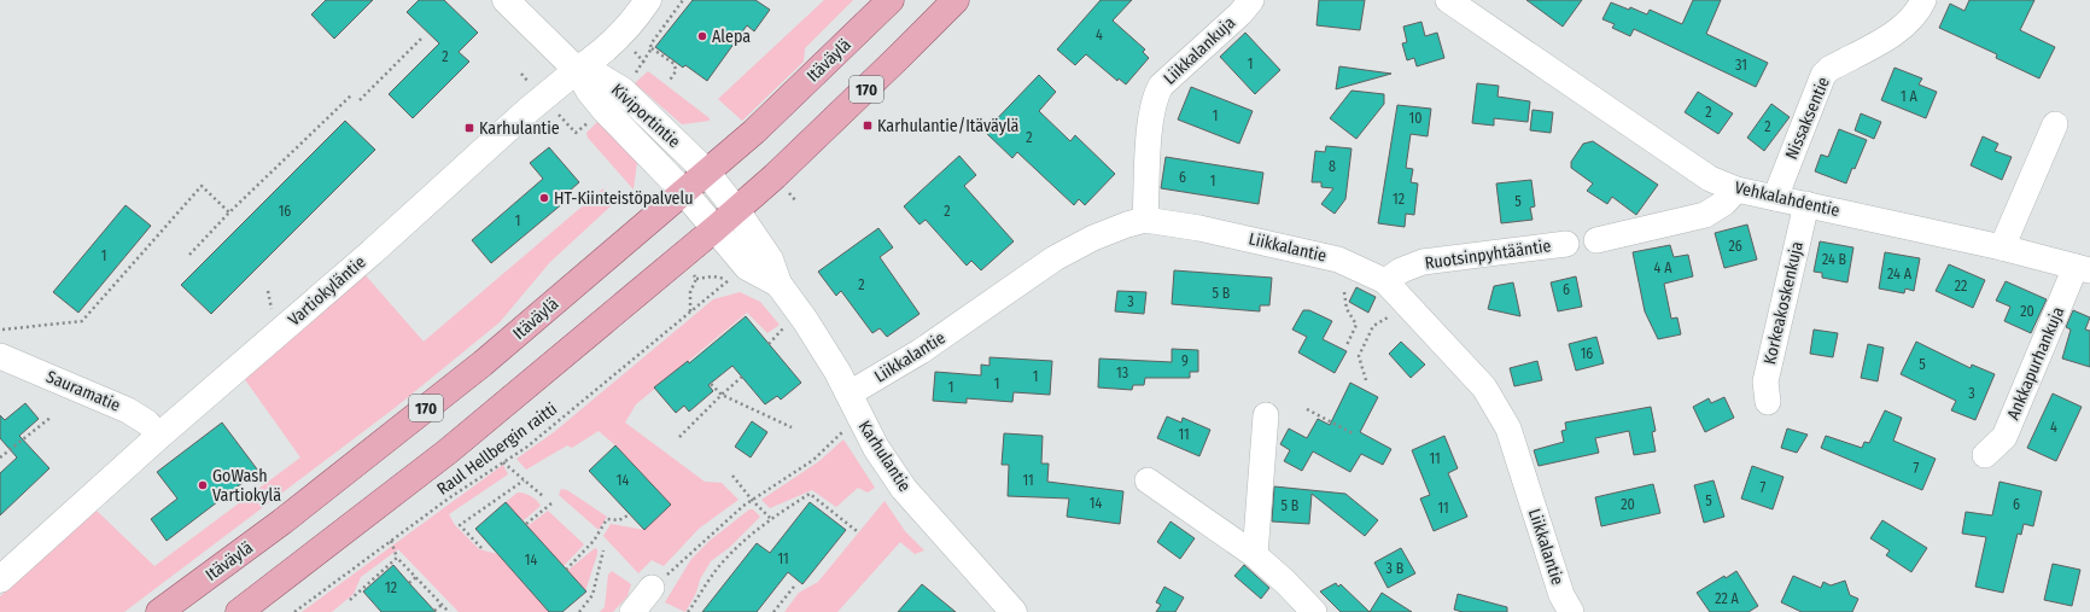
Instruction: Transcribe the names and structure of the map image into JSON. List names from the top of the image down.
{
  "streets": {
    "main road": [
      "Itäväylä",
      "170",
      "Kiviportintie",
      "Vartiokyläntie",
      "Karhulantie"
    ],
    "street": [
      "Liikkalankuja",
      "Nissaksentie",
      "Vehkalahdentie",
      "Liikkalantie",
      "Ruotsinpyhtääntie",
      "Korkeakoskenkuja",
      "Ankkapurhankuja",
      "Sauramatie"
    ],
    "path": ["Raul Hellbergin raitti"]
  },
  "crossings": [
    ["Liikkalankuja", "Liikkalantie"],
    ["Itäväylä", "Kiviportintie"],
    ["Itäväylä", "Karhulantie"],
    ["170", "Karhulantie"],
    ["Kiviportintie", "Vartiokyläntie"],
    ["Kiviportintie", "Karhulantie"],
    ["Nissaksentie", "Vehkalahdentie"],
    ["Vehkalahdentie", "Korkeakoskenkuja"],
    ["Vehkalahdentie", "Ankkapurhankuja"],
    ["Liikkalantie", "Ruotsinpyhtääntie"],
    ["Liikkalantie", "Karhulantie"],
    ["Vartiokyläntie", "Sauramatie"]
  ],
  "places": {
    "other": ["Alepa", "HT-Kiinteistöpalvelu", "GoWash Vartiokylä"],
    "transit": ["Karhulantie/Itäväylä", "Karhulantie"]
  },
  "house_numbers": [
    "4",
    "2",
    "1",
    "31",
    "1 A",
    "2",
    "1",
    "10",
    "2",
    "2",
    "8",
    "6",
    "1",
    "12",
    "5",
    "16",
    "2",
    "1",
    "26",
    "1",
    "24 B",
    "4 A",
    "24 A",
    "2",
    "22",
    "6",
    "5 B",
    "3",
    "20",
    "16",
    "9",
    "5",
    "13",
    "1",
    "1",
    "1",
    "3",
    "4",
    "11",
    "11",
    "7",
    "14",
    "11",
    "7",
    "5",
    "14",
    "20",
    "6",
    "5 B",
    "11",
    "11",
    "14",
    "3 B",
    "12",
    "22 A"
  ]
}
